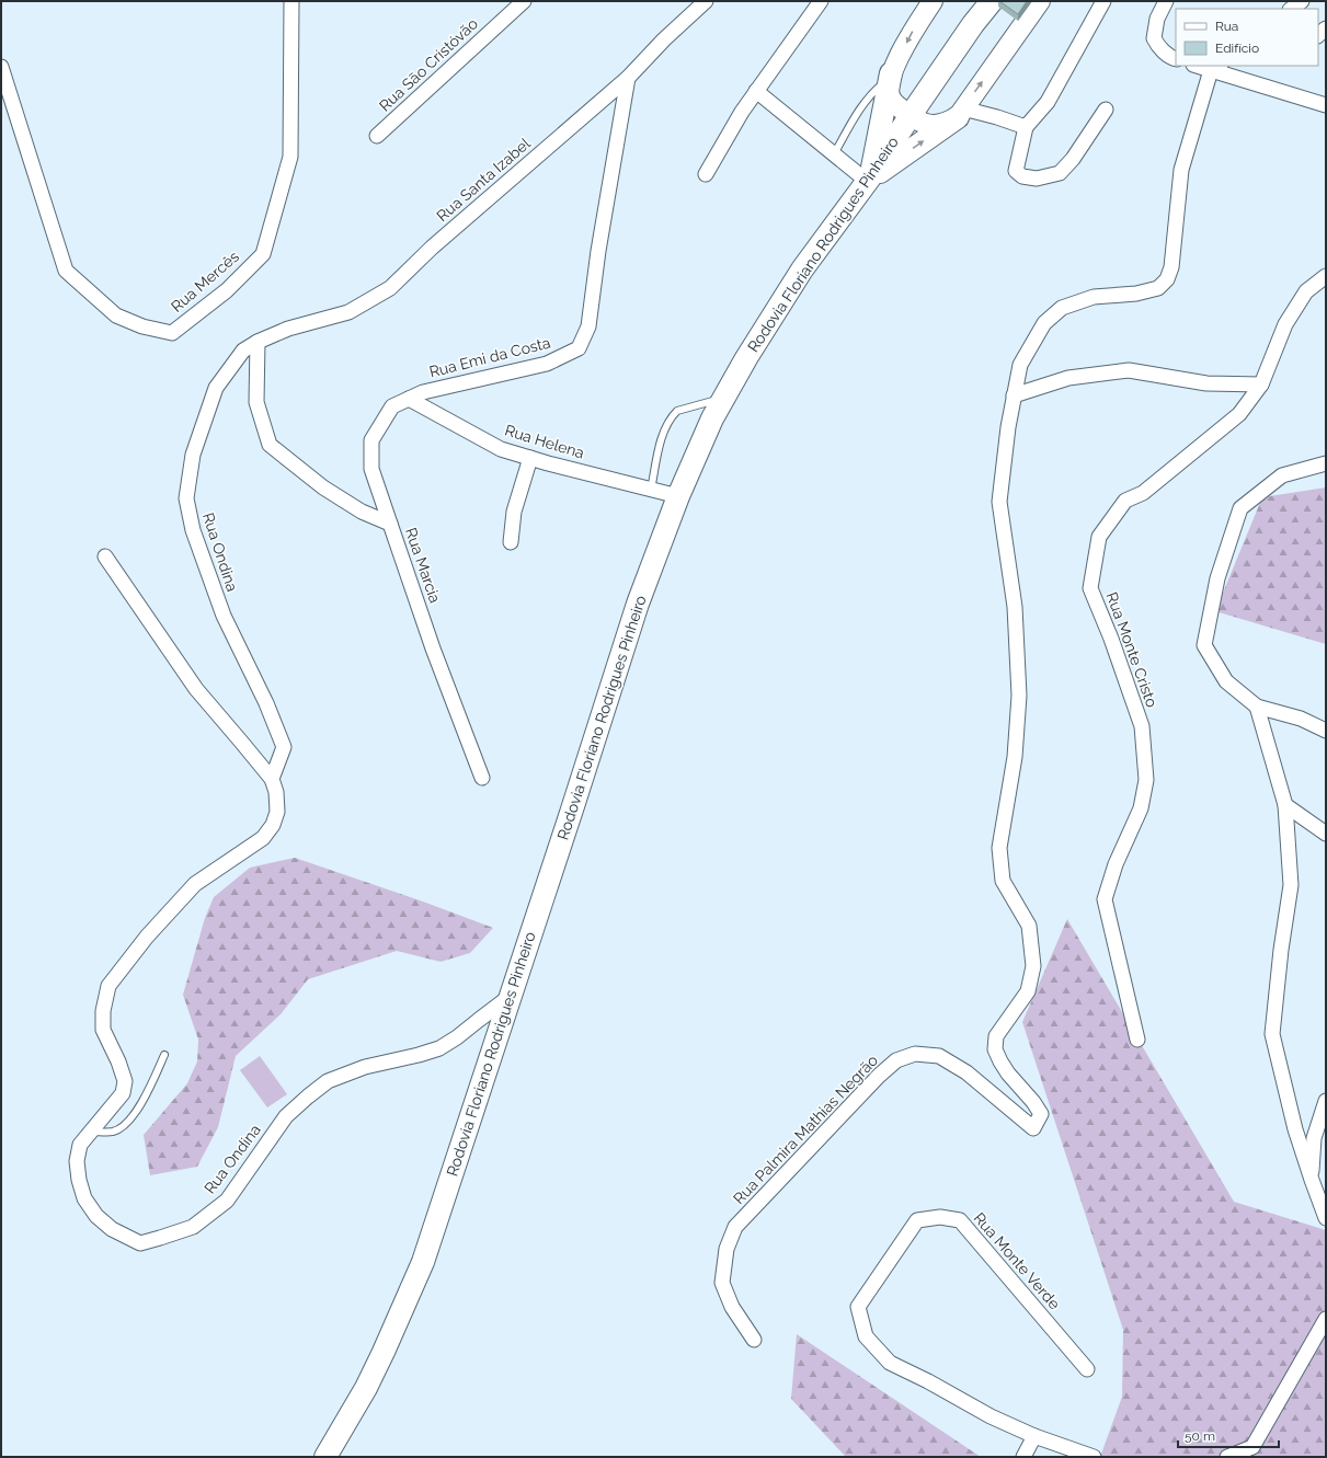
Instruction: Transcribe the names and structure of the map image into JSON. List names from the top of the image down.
{
  "streets": {
    "main road": ["Rodovia Floriano Rodrigues Pinheiro"],
    "street": [
      "Rua São Cristóvão",
      "Rua Santa Izabel",
      "Rua Mercês",
      "Rua Emi da Costa",
      "Rua Helena",
      "Rua Ondina",
      "Rua Marcia",
      "Rua Monte Cristo",
      "Rua Palmira Mathias Negrão",
      "Rua Monte Verde"
    ]
  },
  "crossings": [
    ["Rua Santa Izabel", "Rua Emi da Costa"],
    ["Rua Santa Izabel", "Rua Ondina"],
    ["Rua Santa Izabel", "Rua Marcia"],
    ["Rodovia Floriano Rodrigues Pinheiro", "Rua Helena"],
    ["Rodovia Floriano Rodrigues Pinheiro", "Rua Ondina"],
    ["Rua Emi da Costa", "Rua Helena"],
    ["Rua Emi da Costa", "Rua Marcia"],
    ["Rua Ondina", "Rua Marcia"]
  ],
  "legend": ["Rua", "Edifício"],
  "scale_bar": "50 m"
}
